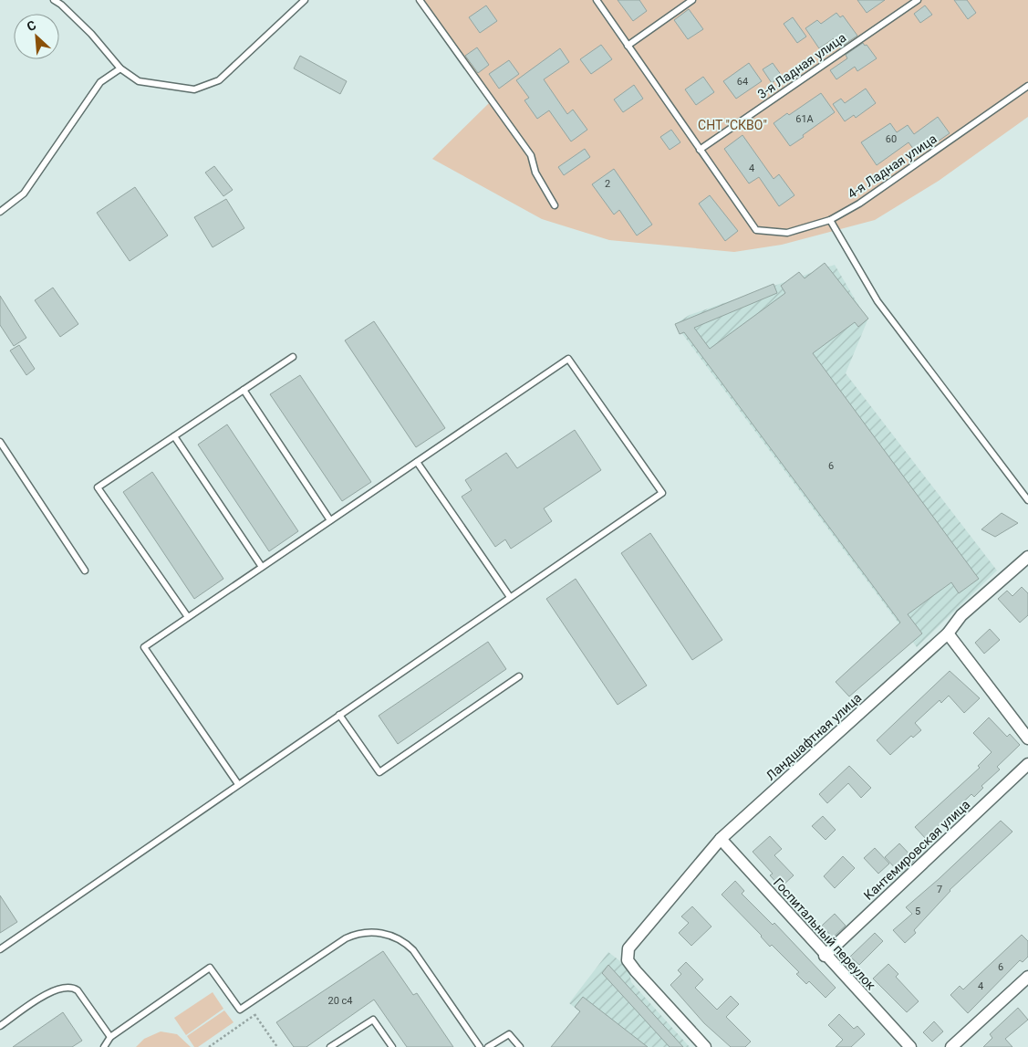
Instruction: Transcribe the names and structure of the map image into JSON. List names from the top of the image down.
{
  "streets": {
    "street": ["Ландшафтная улица", "Кантемировская улица", "Госпитальный переулок"],
    "lane": ["3-я Ладная улица", "4-я Ладная улица"]
  },
  "crossings": [
    ["3-я Ладная улица", "4-я Ладная улица"],
    ["Ландшафтная улица", "Госпитальный переулок"],
    ["Кантемировская улица", "Госпитальный переулок"]
  ],
  "parks": ["СНТ \"СКВО\""],
  "house_numbers": [
    "64",
    "61А",
    "60",
    "4",
    "2",
    "6",
    "7",
    "5",
    "6",
    "4",
    "20 с4"
  ],
  "north": "top left"
}
